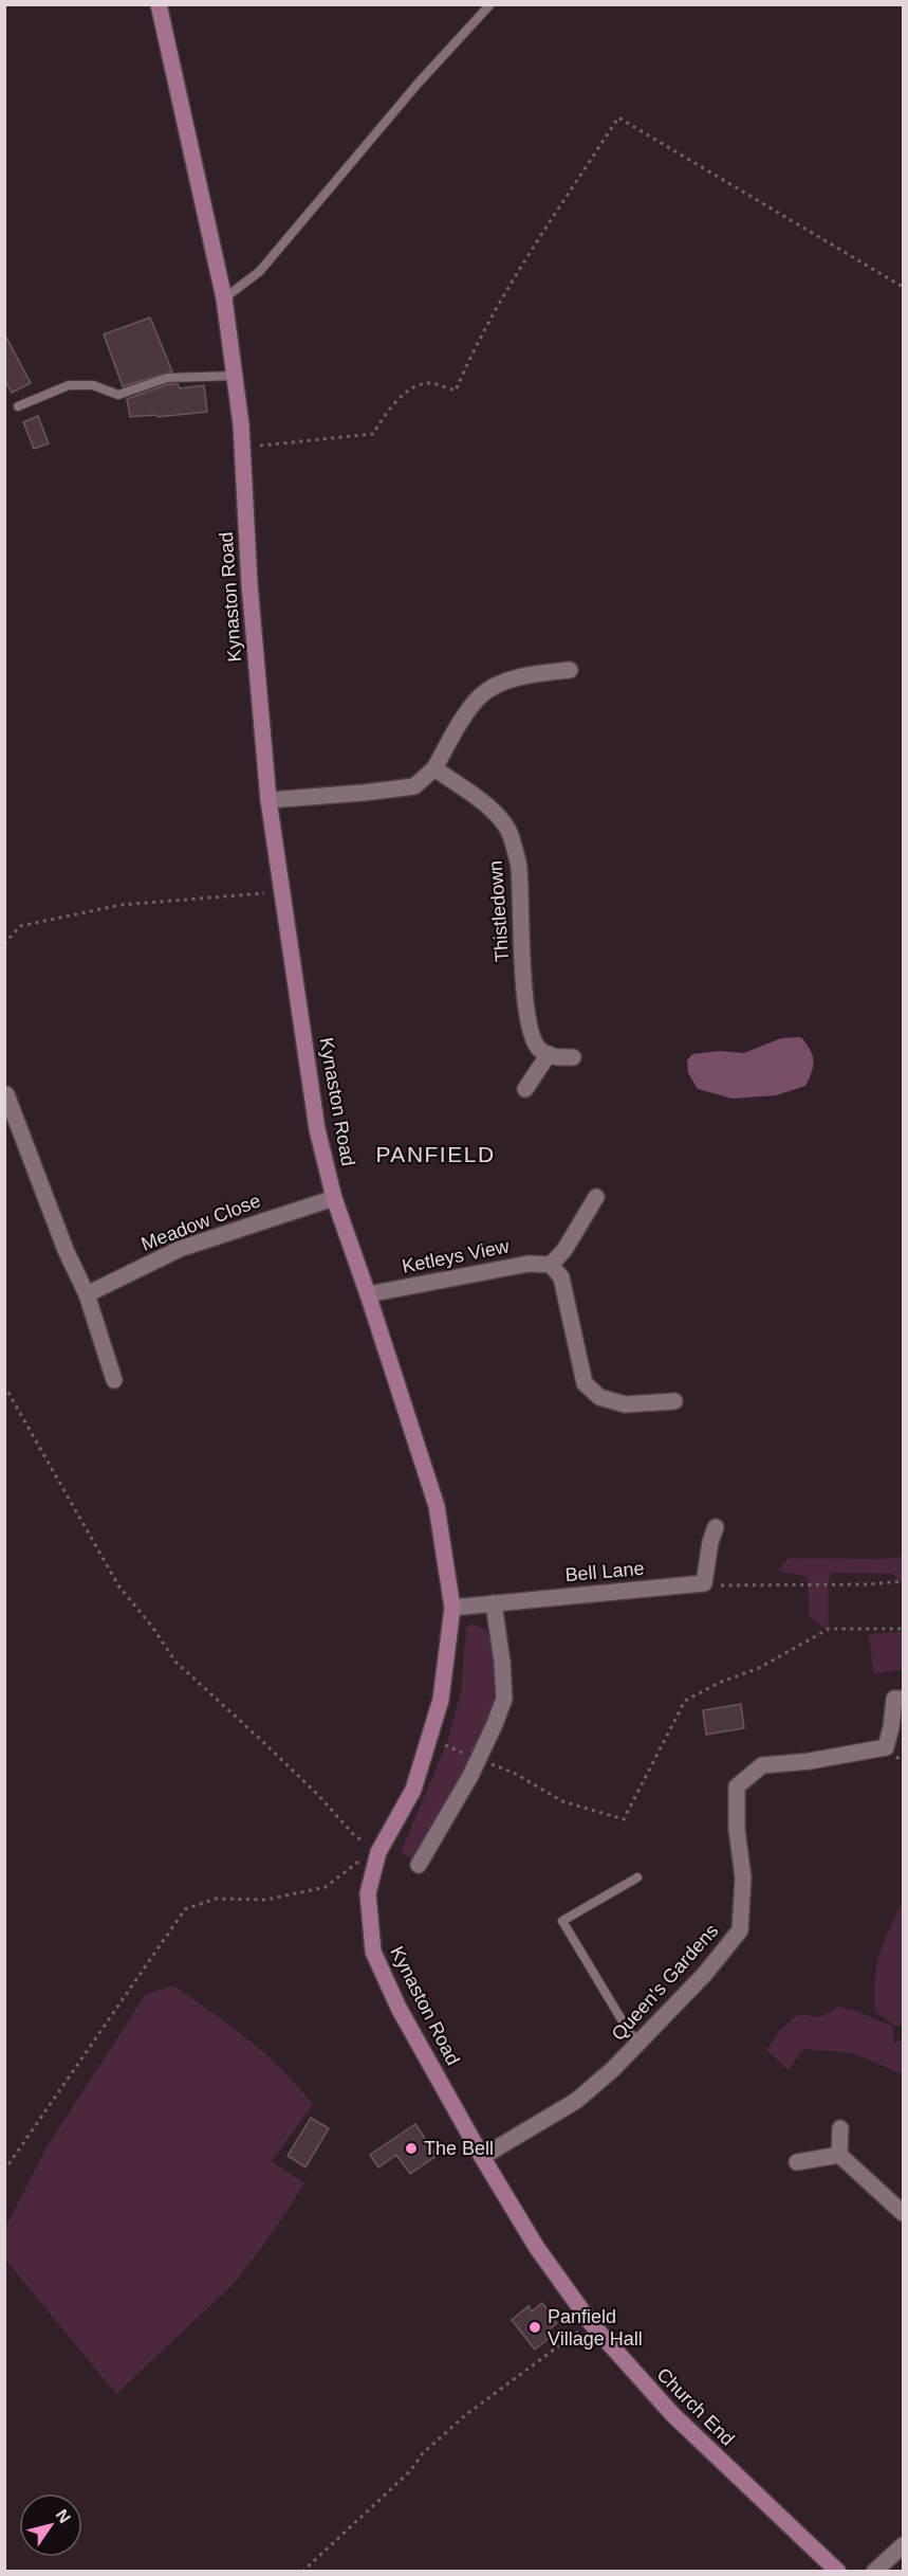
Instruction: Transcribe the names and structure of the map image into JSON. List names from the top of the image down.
{
  "streets": {
    "street": [
      "Kynaston Road",
      "Thistledown",
      "Meadow Close",
      "Ketleys View",
      "Bell Lane",
      "Queen's Gardens",
      "Church End"
    ]
  },
  "crossings": [
    ["Kynaston Road", "Meadow Close"],
    ["Kynaston Road", "Ketleys View"],
    ["Kynaston Road", "Bell Lane"],
    ["Kynaston Road", "Queen's Gardens"],
    ["Kynaston Road", "Church End"],
    ["Queen's Gardens", "Church End"]
  ],
  "districts": ["PANFIELD"],
  "places": ["The Bell", "Panfield Village Hall"],
  "north": "top right"
}
